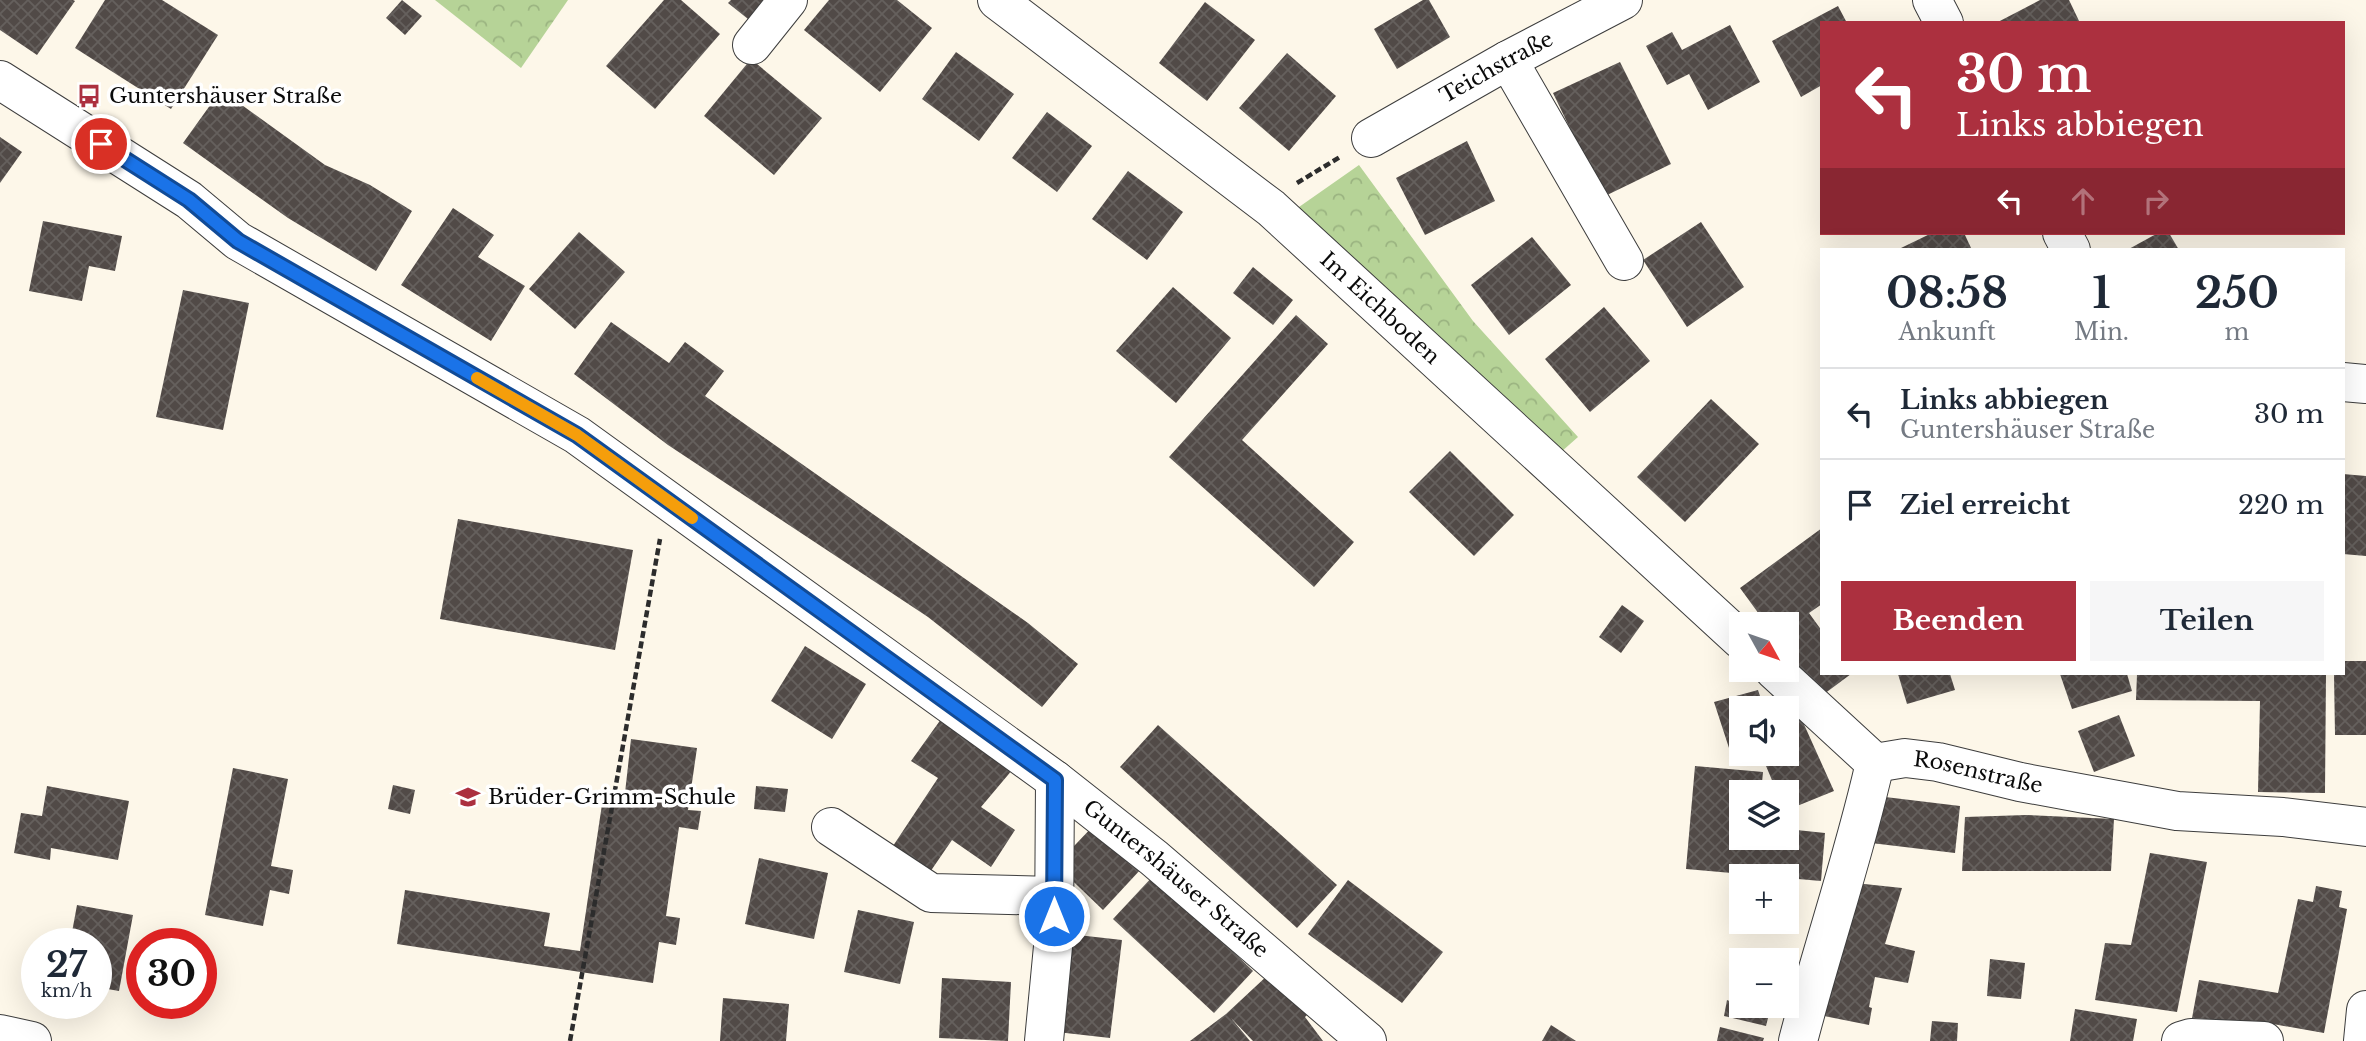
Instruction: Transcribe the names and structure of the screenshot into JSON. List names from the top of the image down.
{
  "streets": {
    "street": [
      "Teichstraße",
      "Im Eichboden",
      "Rosenstraße",
      "Guntershäuser Straße"
    ]
  },
  "places": {
    "bus stop": ["Guntershäuser Straße"],
    "school or university": ["Brüder-Grimm-Schule"]
  },
  "north": "bottom right",
  "page": {
    "turn": ["30 m", "Links abbiegen"],
    "eta": [
      "08:58",
      "Ankunft",
      "1",
      "Min.",
      "250",
      "m"
    ],
    "list": [
      {
        "name": "Links abbiegen",
        "note": "Guntershäuser Straße",
        "value": "30 m"
      },
      {
        "name": "Ziel erreicht",
        "value": "220 m"
      }
    ],
    "buttons": ["Beenden", "Teilen"],
    "map_buttons": ["+", "−"],
    "speed": "27 km/h",
    "limit": "30"
  }
}
